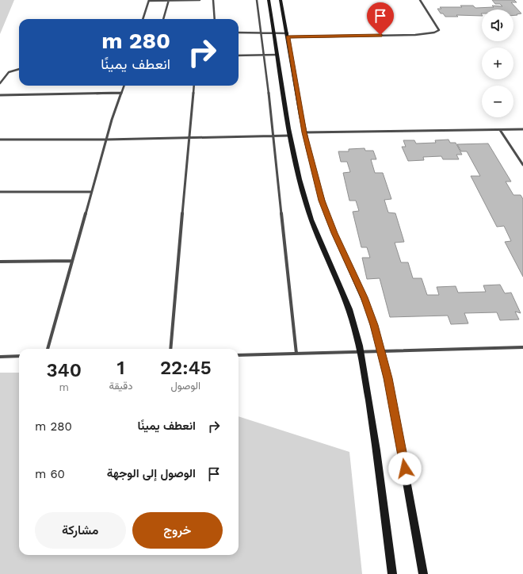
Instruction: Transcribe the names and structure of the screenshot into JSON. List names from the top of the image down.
{
  "page": {
    "map_buttons": ["+", "−"],
    "turn": ["280 m", "انعطف يمينًا"],
    "eta": [
      "22:45",
      "الوصول",
      "1",
      "دقيقة",
      "340",
      "m"
    ],
    "list": [
      {
        "name": "انعطف يمينًا",
        "value": "280 m"
      },
      {
        "name": "الوصول إلى الوجهة",
        "value": "60 m"
      }
    ],
    "buttons": ["خروج", "مشاركة"]
  }
}
